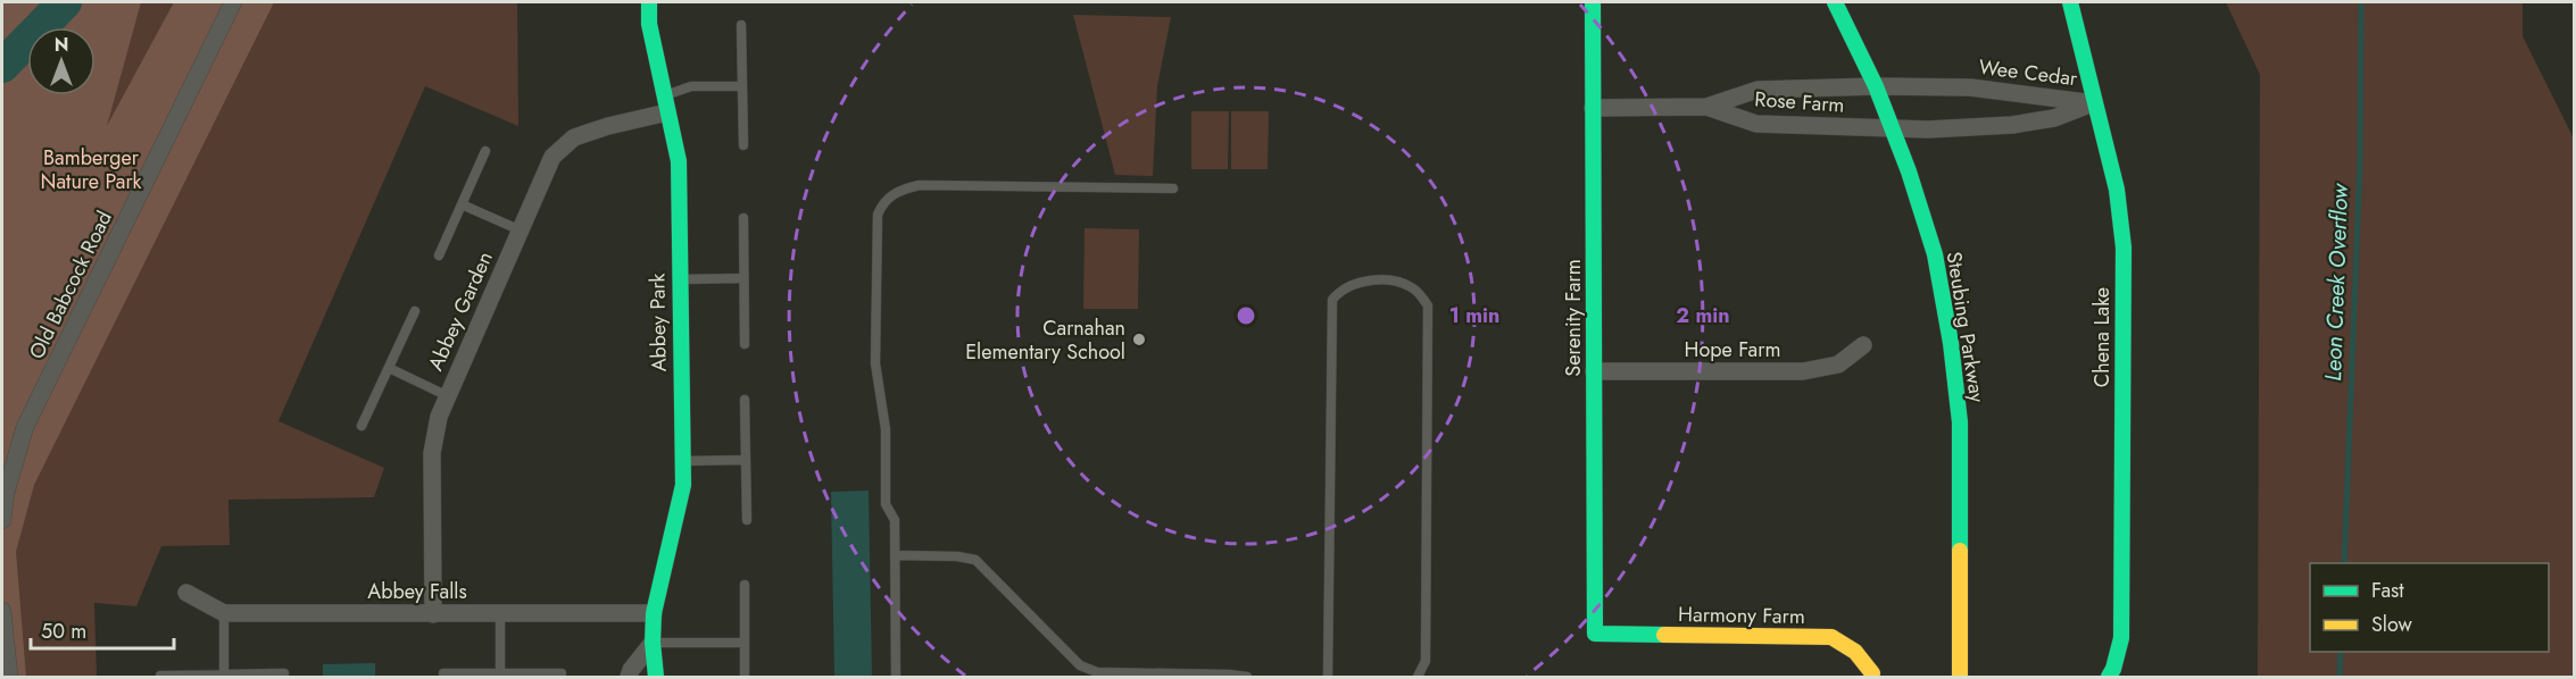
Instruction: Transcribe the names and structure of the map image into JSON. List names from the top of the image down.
{
  "streets": {
    "street": [
      "Wee Cedar",
      "Rose Farm",
      "Old Babcock Road",
      "Abbey Garden",
      "Serenity Farm",
      "Abbey Park",
      "Steubing Parkway",
      "Chena Lake",
      "Hope Farm",
      "Abbey Falls",
      "Harmony Farm"
    ]
  },
  "crossings": [
    ["Wee Cedar", "Rose Farm"],
    ["Wee Cedar", "Steubing Parkway"],
    ["Wee Cedar", "Chena Lake"],
    ["Rose Farm", "Serenity Farm"],
    ["Rose Farm", "Steubing Parkway"],
    ["Abbey Garden", "Abbey Park"],
    ["Abbey Garden", "Abbey Falls"],
    ["Serenity Farm", "Hope Farm"],
    ["Serenity Farm", "Harmony Farm"],
    ["Abbey Park", "Abbey Falls"]
  ],
  "water": ["Leon Creek Overflow"],
  "parks": ["Bamberger Nature Park"],
  "places": ["Carnahan Elementary School"],
  "legend": ["Fast", "Slow"],
  "scale_bar": "50 m",
  "north": "top",
  "rings": ["1 min", "2 min"]
}
